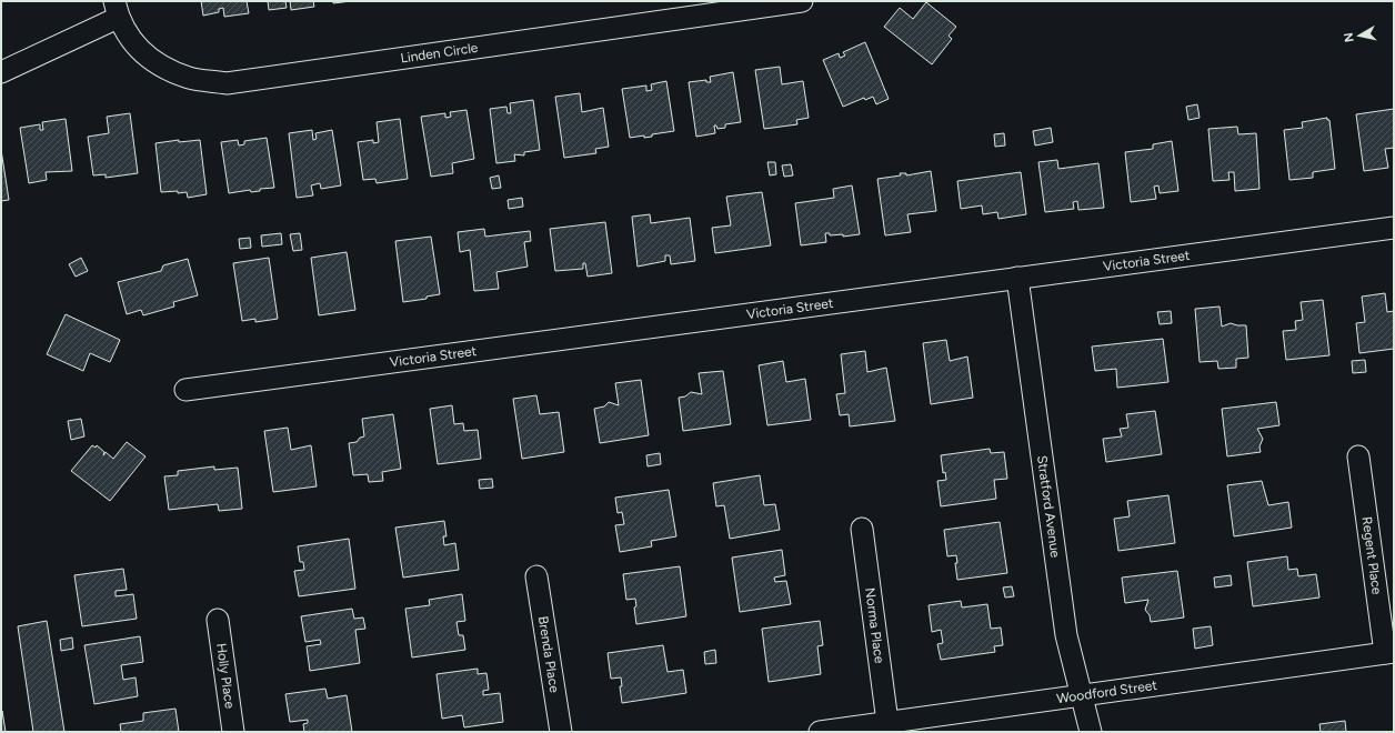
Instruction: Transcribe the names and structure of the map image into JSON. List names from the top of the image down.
{
  "streets": {
    "street": [
      "Linden Circle",
      "Victoria Street",
      "Stratford Avenue",
      "Regent Place",
      "Norma Place",
      "Brenda Place",
      "Holly Place",
      "Woodford Street"
    ]
  },
  "crossings": [
    ["Victoria Street", "Stratford Avenue"],
    ["Stratford Avenue", "Woodford Street"],
    ["Regent Place", "Woodford Street"],
    ["Norma Place", "Woodford Street"]
  ],
  "north": "left"
}
